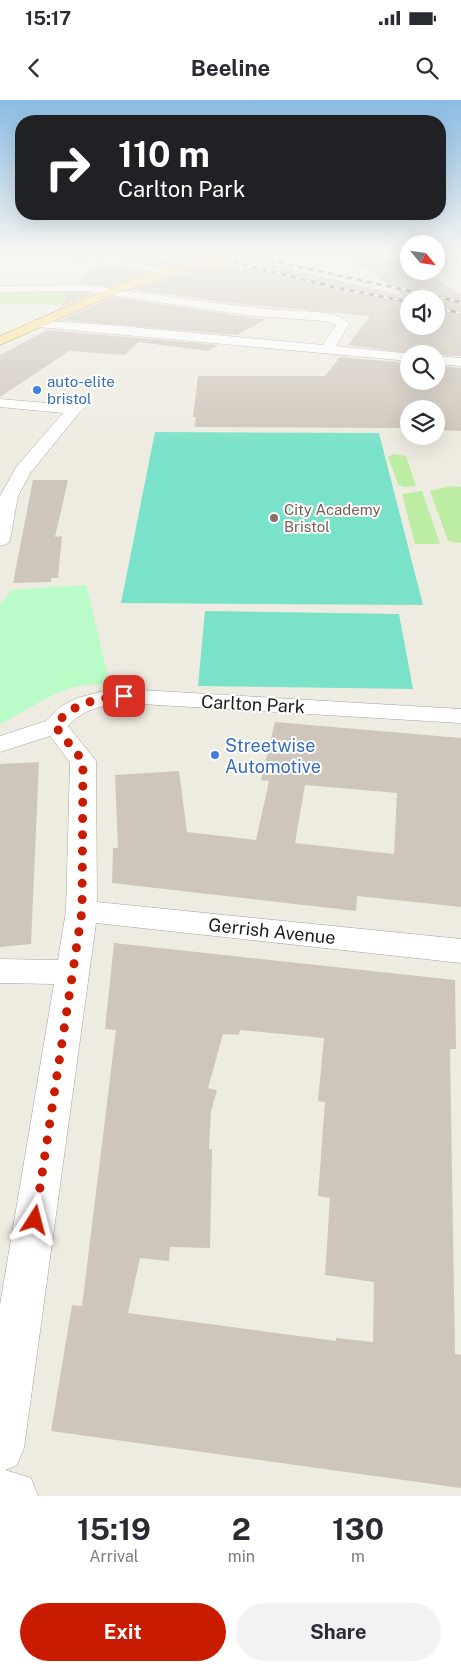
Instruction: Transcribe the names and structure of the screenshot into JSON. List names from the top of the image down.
{
  "streets": {
    "street": ["Carlton Park", "Gerrish Avenue"]
  },
  "places": ["auto-elite bristol", "City Academy Bristol", "Streetwise Automotive"],
  "north": "bottom right",
  "page": {
    "status": "15:17",
    "header": "Beeline",
    "turn": ["110 m", "Carlton Park"],
    "eta": [
      "15:19",
      "Arrival",
      "2",
      "min",
      "130",
      "m"
    ],
    "buttons": ["Exit", "Share"]
  }
}
